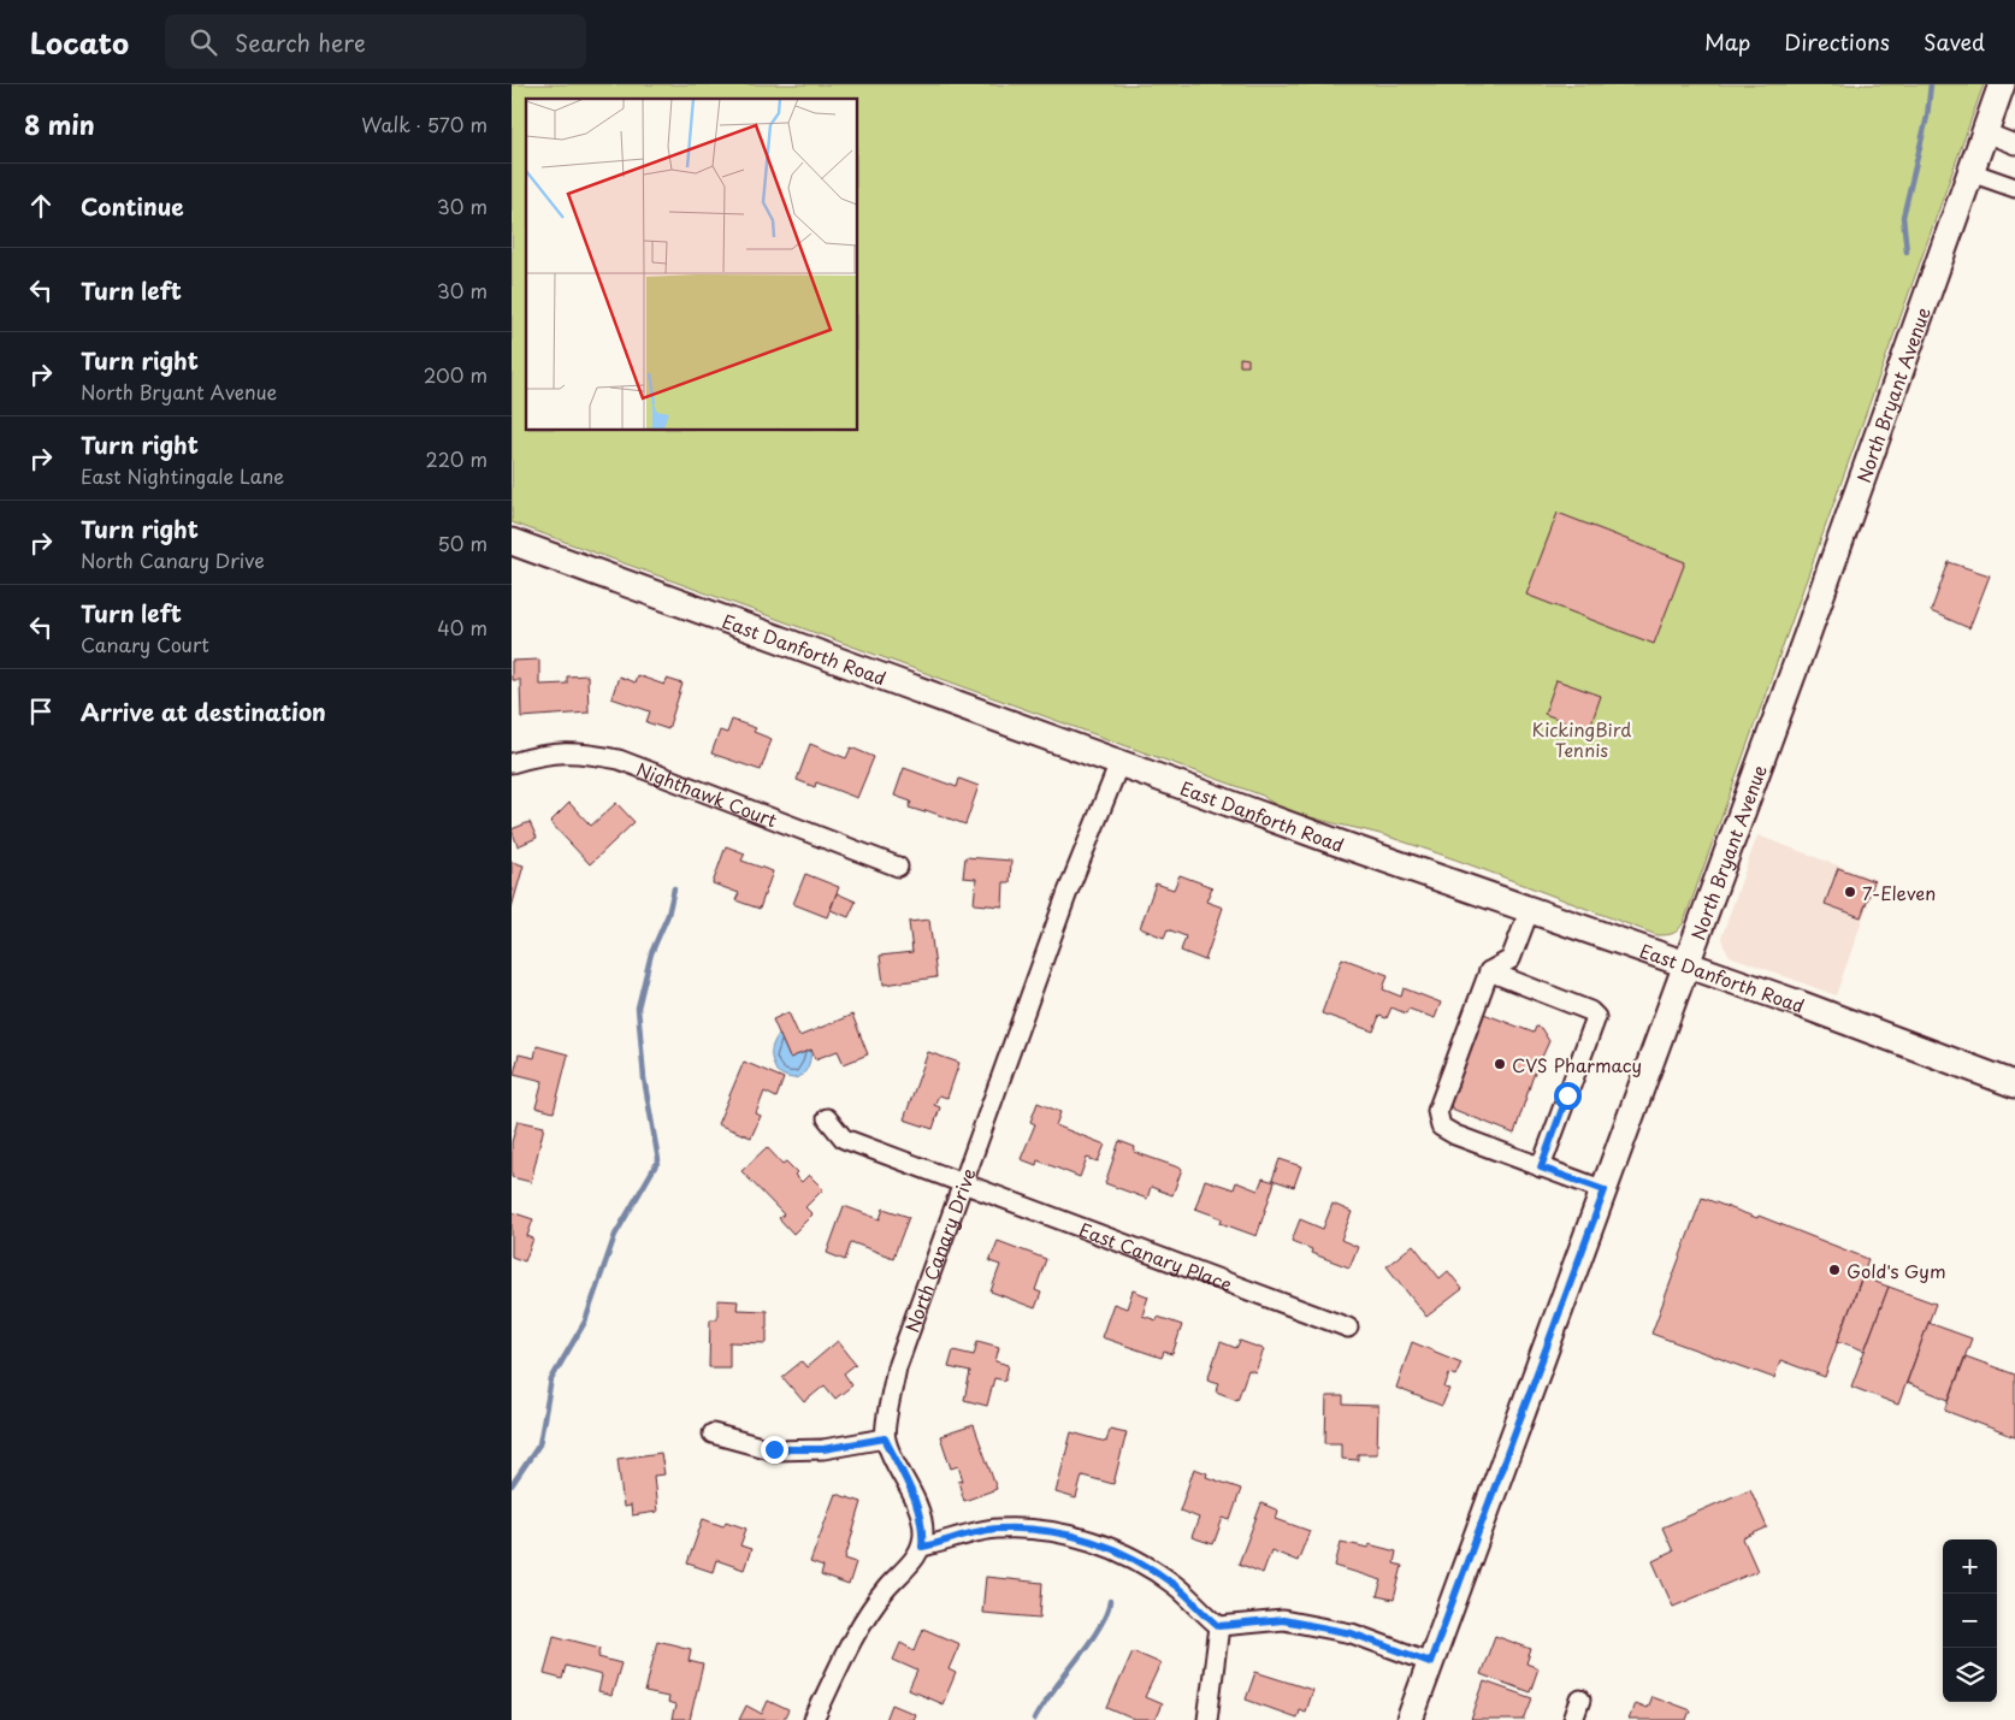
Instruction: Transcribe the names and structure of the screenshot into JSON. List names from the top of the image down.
{
  "streets": {
    "street": [
      "North Bryant Avenue",
      "East Danforth Road",
      "Nighthawk Court",
      "North Canary Drive",
      "East Canary Place"
    ]
  },
  "crossings": [
    ["North Bryant Avenue", "East Danforth Road"],
    ["East Danforth Road", "North Canary Drive"],
    ["North Canary Drive", "East Canary Place"]
  ],
  "parks": ["KickingBird Tennis"],
  "places": ["7-Eleven", "CVS Pharmacy", "Gold's Gym"],
  "page": {
    "header": "Locato",
    "search": "Search here",
    "nav": ["Map", "Directions", "Saved"],
    "heading": ["8 min", "Walk · 570 m"],
    "list": [
      ["Continue", "30 m"],
      ["Turn left", "30 m"],
      ["Turn right", "North Bryant Avenue", "200 m"],
      ["Turn right", "East Nightingale Lane", "220 m"],
      ["Turn right", "North Canary Drive", "50 m"],
      ["Turn left", "Canary Court", "40 m"],
      "Arrive at destination"
    ],
    "map_buttons": ["+", "−"]
  }
}
